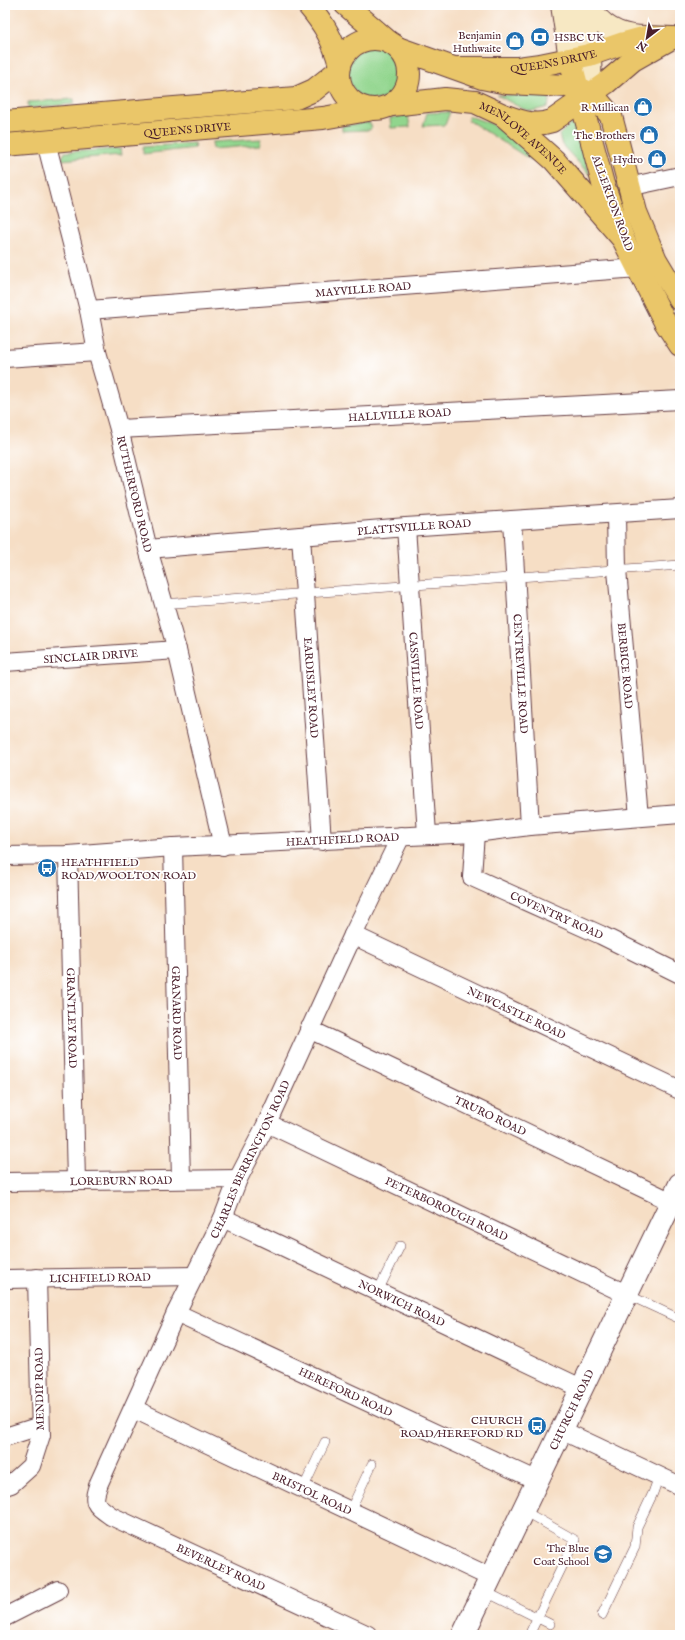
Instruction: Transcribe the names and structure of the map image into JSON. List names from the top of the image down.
{
  "streets": {
    "main road": ["QUEENS DRIVE", "MENLOVE AVENUE", "ALLERTON ROAD"],
    "street": [
      "MAYVILLE ROAD",
      "HALLVILLE ROAD",
      "RUTHERFORD ROAD",
      "PLATTSVILLE ROAD",
      "SINCLAIR DRIVE",
      "BERBICE ROAD",
      "CENTREVILLE ROAD",
      "CASSVILLE ROAD",
      "EARDISLEY ROAD",
      "HEATHFIELD ROAD",
      "COVENTRY ROAD",
      "NEWCASTLE ROAD",
      "GRANARD ROAD",
      "GRANTLEY ROAD",
      "TRURO ROAD",
      "CHARLES BERRINGTON ROAD",
      "LOREBURN ROAD",
      "PETERBOROUGH ROAD",
      "LICHFIELD ROAD",
      "NORWICH ROAD",
      "MENDIP ROAD",
      "HEREFORD ROAD",
      "CHURCH ROAD",
      "BRISTOL ROAD",
      "BEVERLEY ROAD"
    ]
  },
  "crossings": [
    ["QUEENS DRIVE", "MENLOVE AVENUE"],
    ["QUEENS DRIVE", "ALLERTON ROAD"],
    ["QUEENS DRIVE", "RUTHERFORD ROAD"],
    ["MENLOVE AVENUE", "ALLERTON ROAD"],
    ["ALLERTON ROAD", "MAYVILLE ROAD"],
    ["MAYVILLE ROAD", "RUTHERFORD ROAD"],
    ["HALLVILLE ROAD", "RUTHERFORD ROAD"],
    ["RUTHERFORD ROAD", "PLATTSVILLE ROAD"],
    ["RUTHERFORD ROAD", "SINCLAIR DRIVE"],
    ["RUTHERFORD ROAD", "HEATHFIELD ROAD"],
    ["PLATTSVILLE ROAD", "BERBICE ROAD"],
    ["PLATTSVILLE ROAD", "CENTREVILLE ROAD"],
    ["PLATTSVILLE ROAD", "CASSVILLE ROAD"],
    ["PLATTSVILLE ROAD", "EARDISLEY ROAD"],
    ["BERBICE ROAD", "HEATHFIELD ROAD"],
    ["CENTREVILLE ROAD", "HEATHFIELD ROAD"],
    ["CASSVILLE ROAD", "HEATHFIELD ROAD"],
    ["EARDISLEY ROAD", "HEATHFIELD ROAD"],
    ["HEATHFIELD ROAD", "COVENTRY ROAD"],
    ["HEATHFIELD ROAD", "GRANARD ROAD"],
    ["HEATHFIELD ROAD", "GRANTLEY ROAD"],
    ["HEATHFIELD ROAD", "CHARLES BERRINGTON ROAD"],
    ["NEWCASTLE ROAD", "CHARLES BERRINGTON ROAD"],
    ["GRANARD ROAD", "LOREBURN ROAD"],
    ["GRANTLEY ROAD", "LOREBURN ROAD"],
    ["TRURO ROAD", "CHARLES BERRINGTON ROAD"],
    ["TRURO ROAD", "CHURCH ROAD"],
    ["CHARLES BERRINGTON ROAD", "LOREBURN ROAD"],
    ["CHARLES BERRINGTON ROAD", "PETERBOROUGH ROAD"],
    ["CHARLES BERRINGTON ROAD", "LICHFIELD ROAD"],
    ["CHARLES BERRINGTON ROAD", "NORWICH ROAD"],
    ["CHARLES BERRINGTON ROAD", "HEREFORD ROAD"],
    ["CHARLES BERRINGTON ROAD", "BRISTOL ROAD"],
    ["CHARLES BERRINGTON ROAD", "BEVERLEY ROAD"],
    ["PETERBOROUGH ROAD", "CHURCH ROAD"],
    ["LICHFIELD ROAD", "MENDIP ROAD"],
    ["NORWICH ROAD", "CHURCH ROAD"],
    ["HEREFORD ROAD", "CHURCH ROAD"],
    ["CHURCH ROAD", "BRISTOL ROAD"]
  ],
  "places": {
    "bank": ["HSBC UK"],
    "shop": [
      "Benjamin Huthwaite",
      "R Millican",
      "The Brothers",
      "Hydro"
    ],
    "bus stop": ["HEATHFIELD ROAD/WOOLTON ROAD", "CHURCH ROAD/HEREFORD RD"],
    "school or university": ["The Blue Coat School"]
  },
  "north": "bottom left"
}
